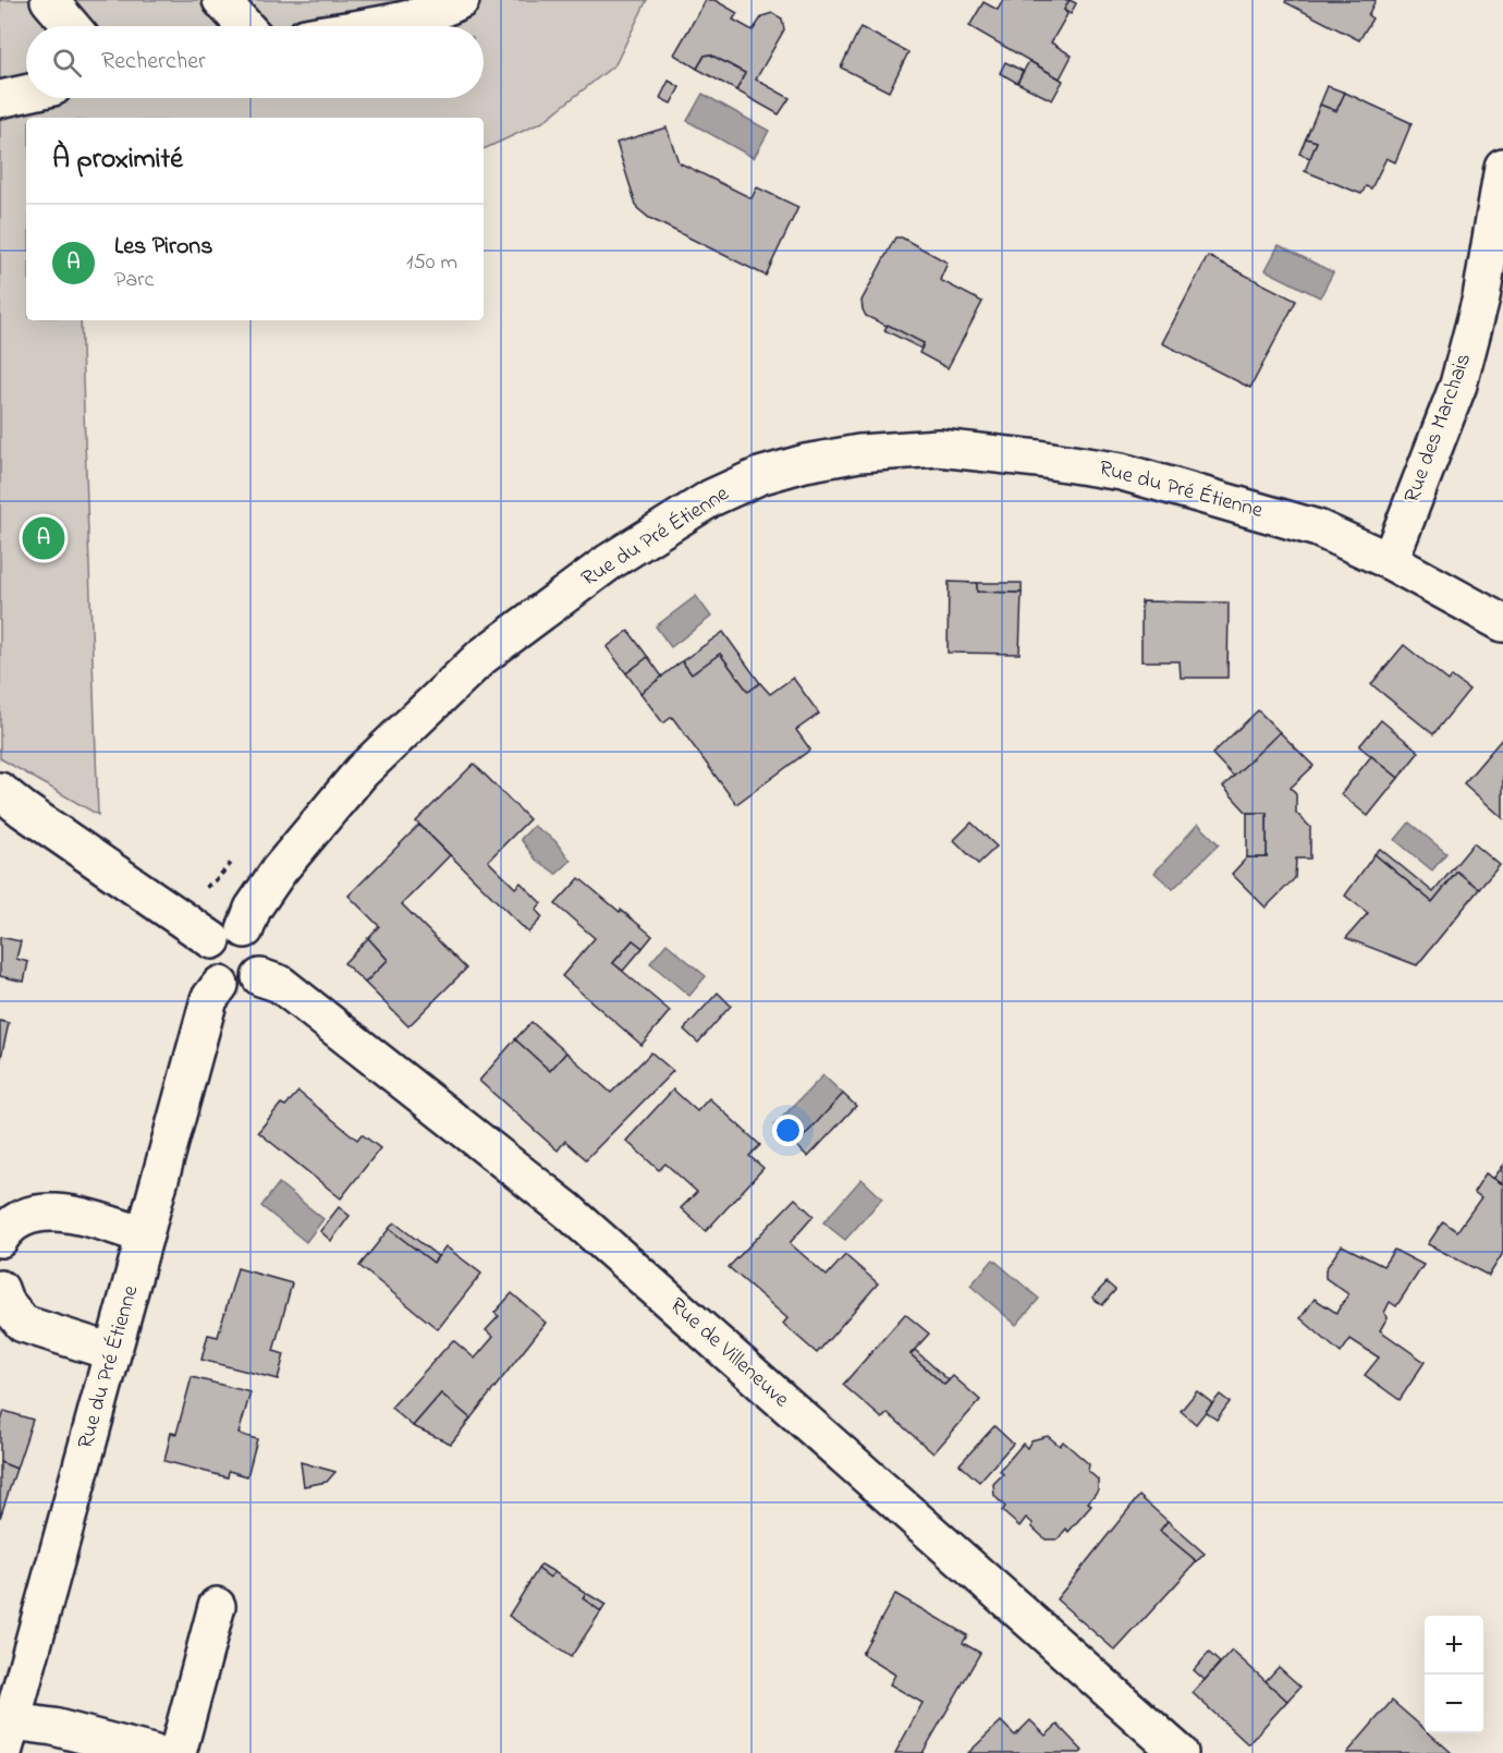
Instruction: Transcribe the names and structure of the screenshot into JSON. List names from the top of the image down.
{
  "streets": {
    "street": ["Rue des Marchais", "Rue du Pré Étienne", "Rue de Villeneuve"]
  },
  "crossings": [
    ["Rue des Marchais", "Rue du Pré Étienne"],
    ["Rue du Pré Étienne", "Rue de Villeneuve"]
  ],
  "page": {
    "search": "Rechercher",
    "heading": "À proximité",
    "list": [
      {
        "mark": "A",
        "name": "Les Pirons",
        "note": "Parc",
        "value": "150 m"
      }
    ],
    "pins": "A",
    "map_buttons": ["+", "−"]
  }
}
